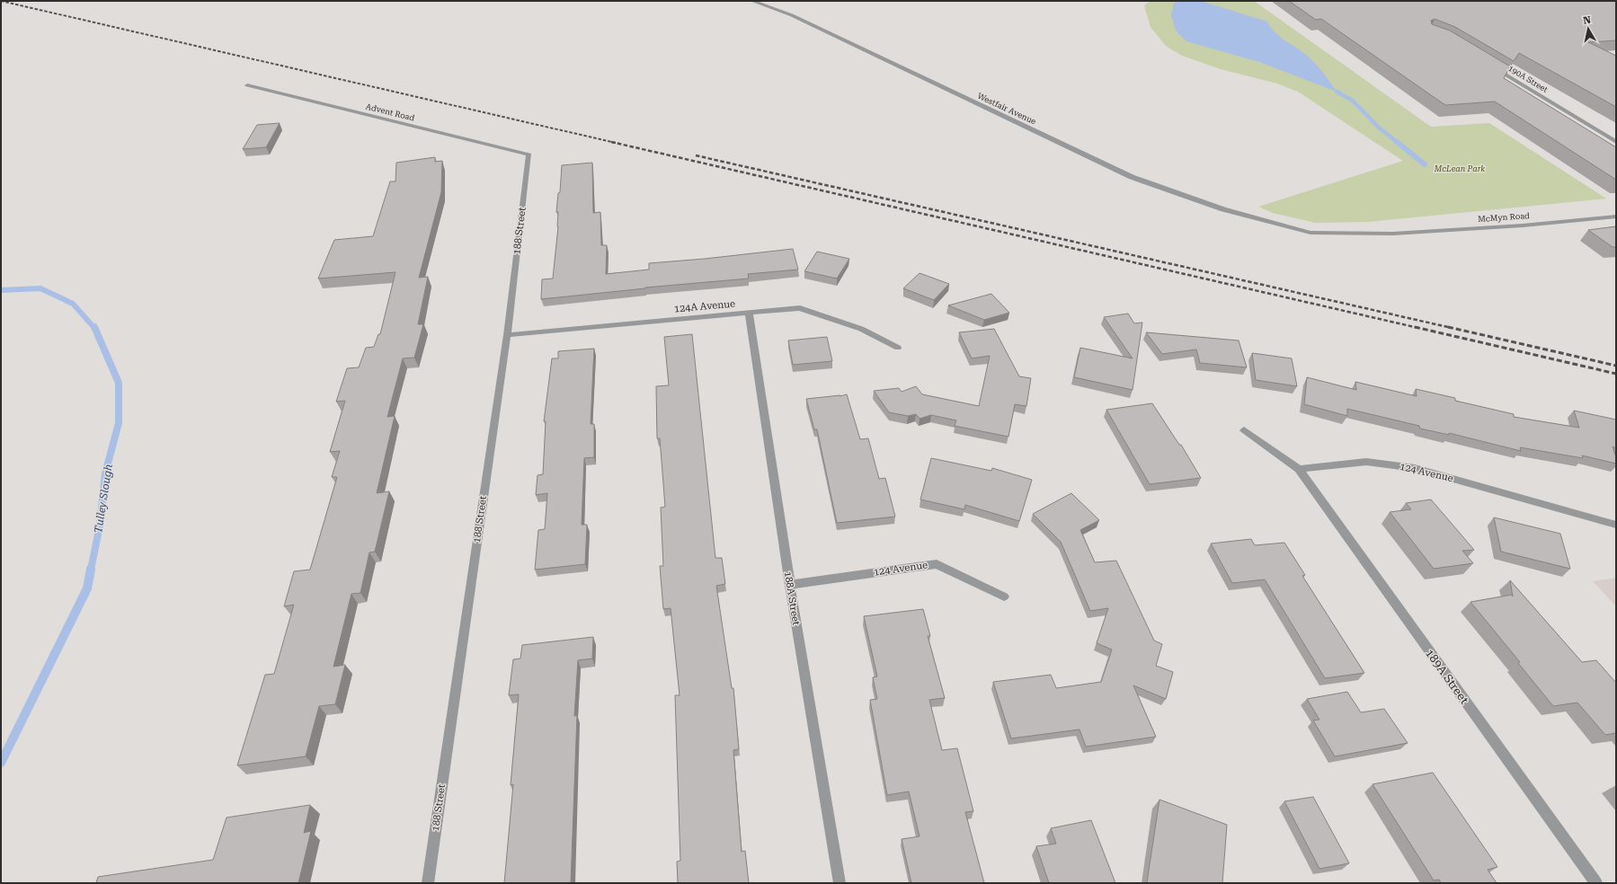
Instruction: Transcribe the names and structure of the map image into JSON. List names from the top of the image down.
{
  "streets": {
    "street": [
      "190A Street",
      "Westfair Avenue",
      "Advent Road",
      "McMyn Road",
      "188 Street",
      "124A Avenue",
      "124 Avenue",
      "188A Street",
      "189A Street"
    ]
  },
  "crossings": [
    ["Westfair Avenue", "McMyn Road"],
    ["Advent Road", "188 Street"],
    ["188 Street", "124A Avenue"],
    ["124A Avenue", "188A Street"],
    ["124 Avenue", "188A Street"],
    ["124 Avenue", "189A Street"]
  ],
  "water": ["Tulley Slough"],
  "parks": ["McLean Park"],
  "north": "top"
}
